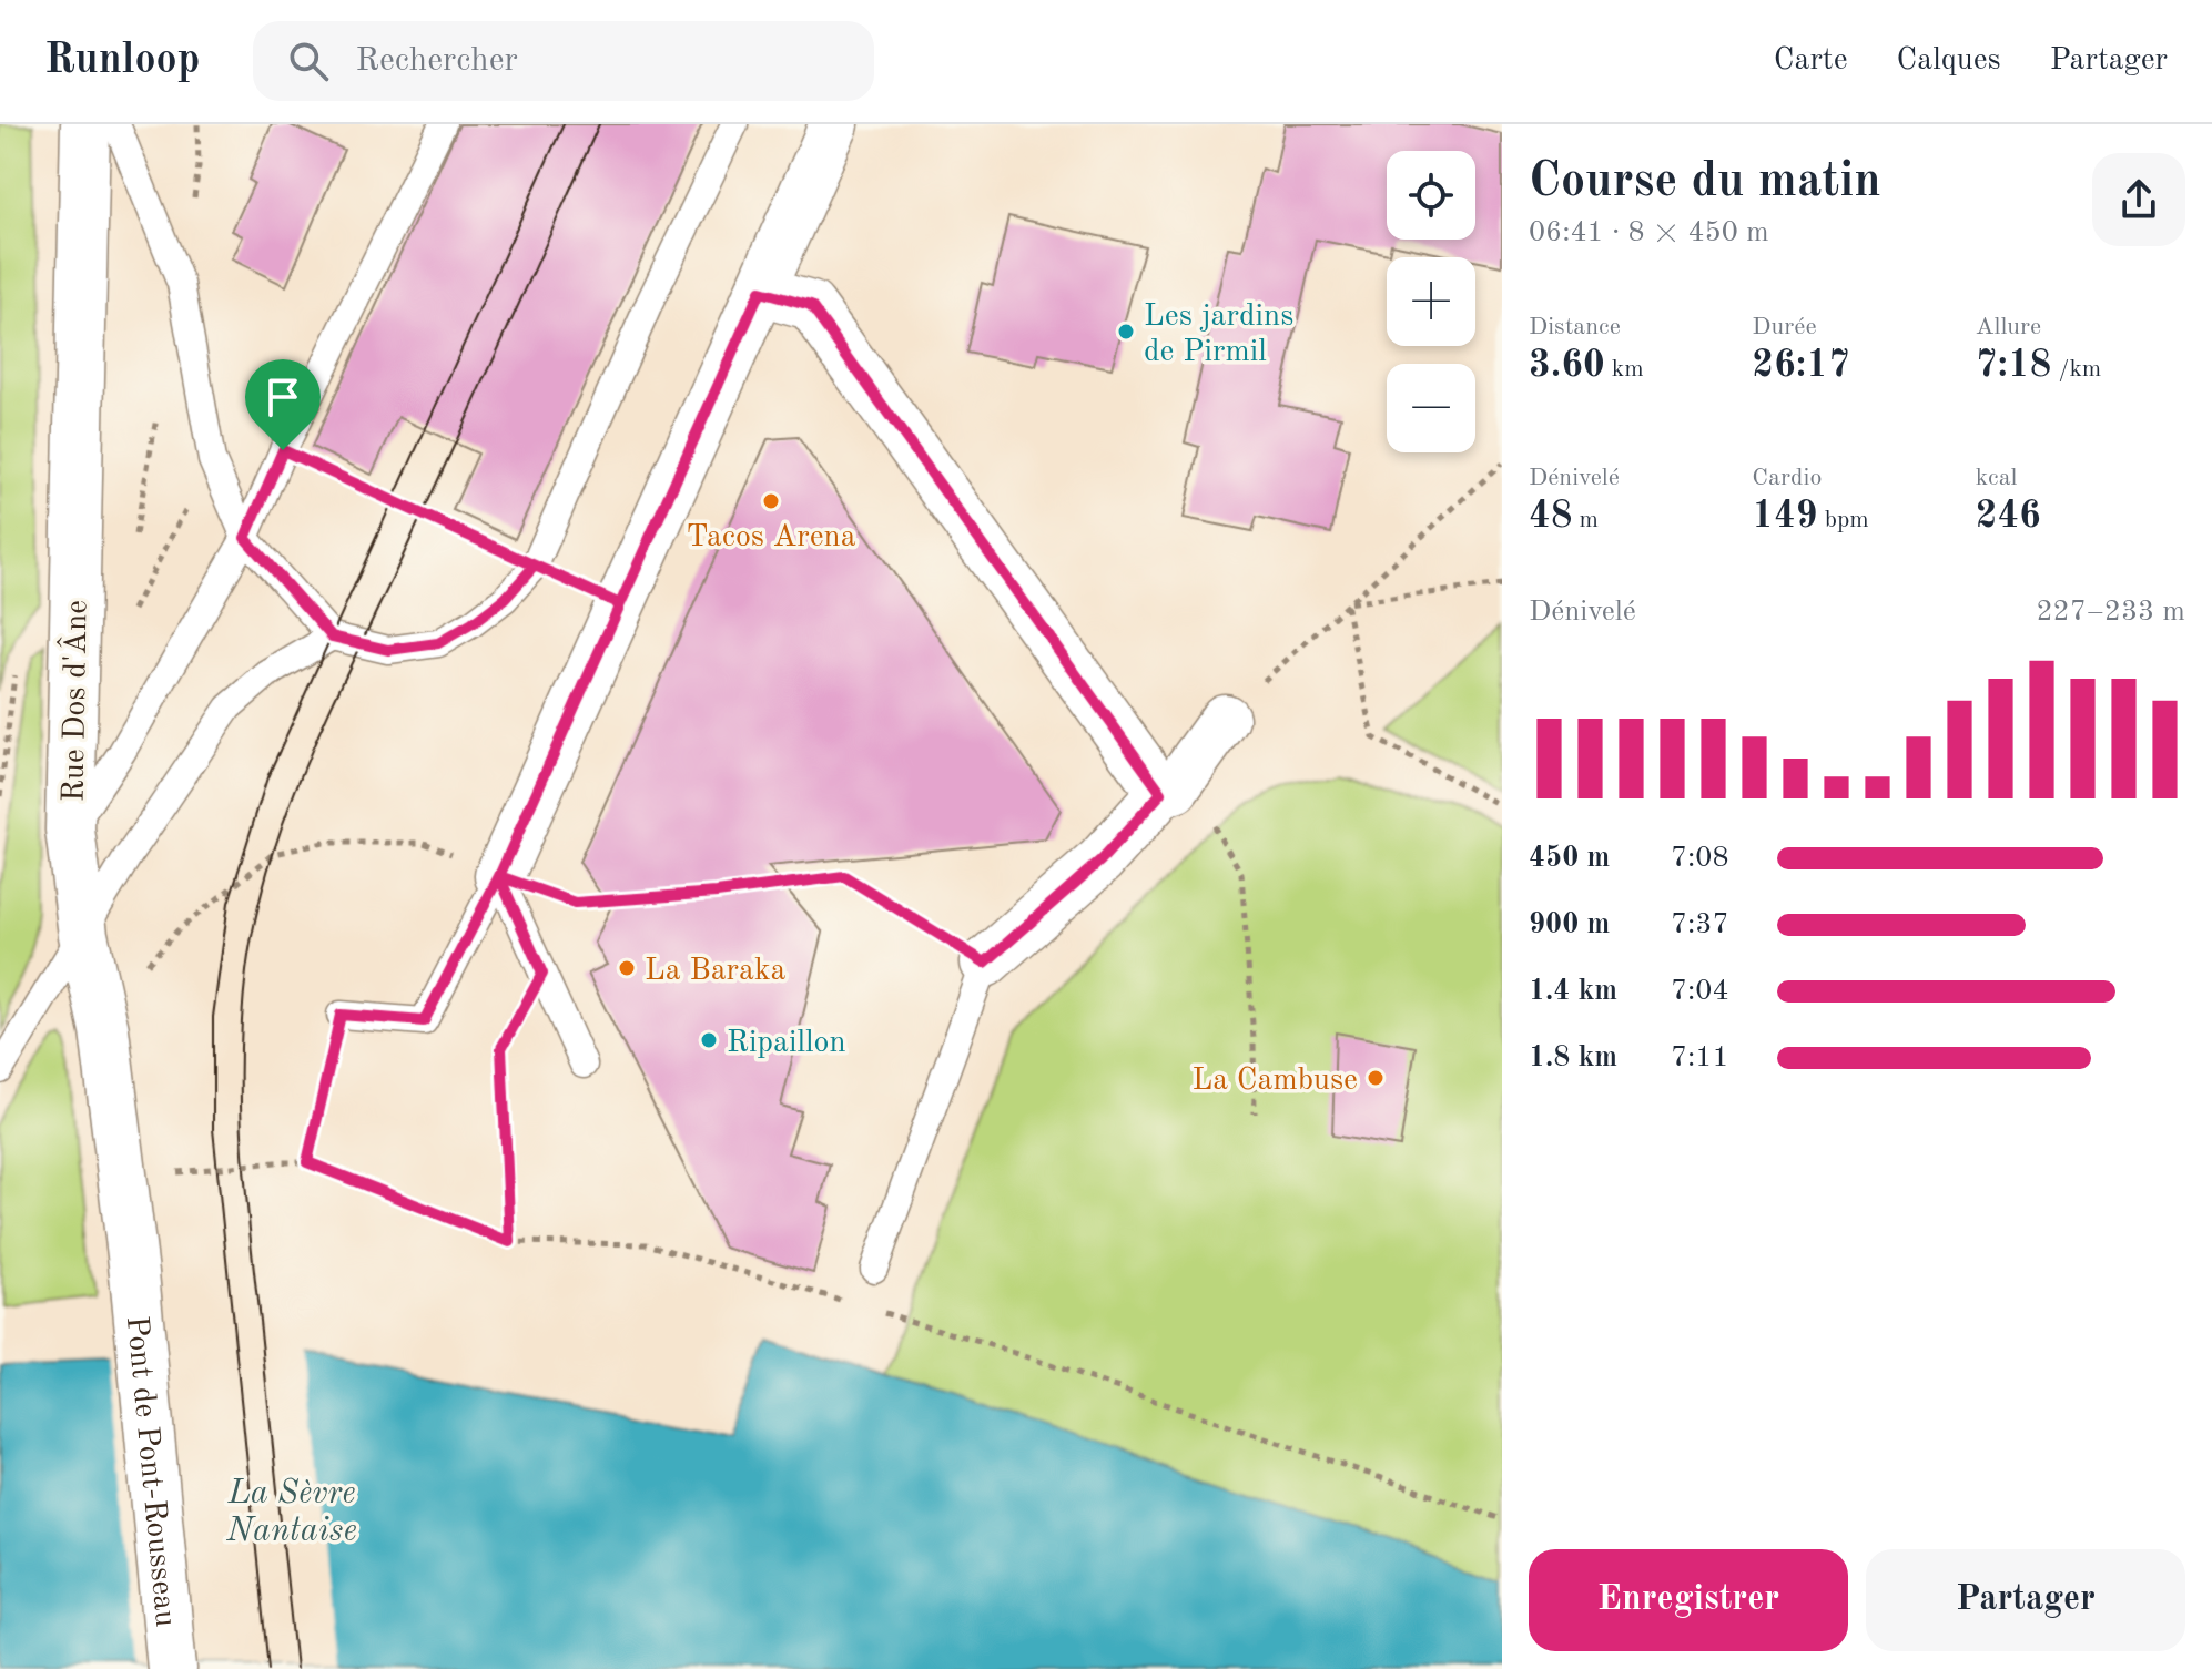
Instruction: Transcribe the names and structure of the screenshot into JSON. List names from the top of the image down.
{
  "streets": {
    "street": ["Rue Dos d'Âne", "Pont de Pont-Rousseau"]
  },
  "crossings": [
    ["Rue Dos d'Âne", "Pont de Pont-Rousseau"]
  ],
  "water": ["La Sèvre Nantaise"],
  "places": [
    "Les jardins de Pirmil",
    "Tacos Arena",
    "La Baraka",
    "Ripaillon",
    "La Cambuse"
  ],
  "page": {
    "header": "Runloop",
    "search": "Rechercher",
    "nav": ["Carte", "Calques", "Partager"],
    "heading": ["Course du matin", "06:41 · 8 × 450 m"],
    "map_buttons": ["+", "−"],
    "stats": [
      ["Distance", "3.60 km"],
      ["Durée", "26:17"],
      ["Allure", "7:18 /km"],
      ["Dénivelé", "48 m"],
      ["Cardio", "149 bpm"],
      ["kcal", "246"]
    ],
    "chart": ["Dénivelé", "227–233 m"],
    "list": [
      {
        "name": "450 m",
        "note": "7:08"
      },
      {
        "name": "900 m",
        "note": "7:37"
      },
      {
        "name": "1.4 km",
        "note": "7:04"
      },
      {
        "name": "1.8 km",
        "note": "7:11"
      }
    ],
    "buttons": ["Enregistrer", "Partager"]
  }
}
